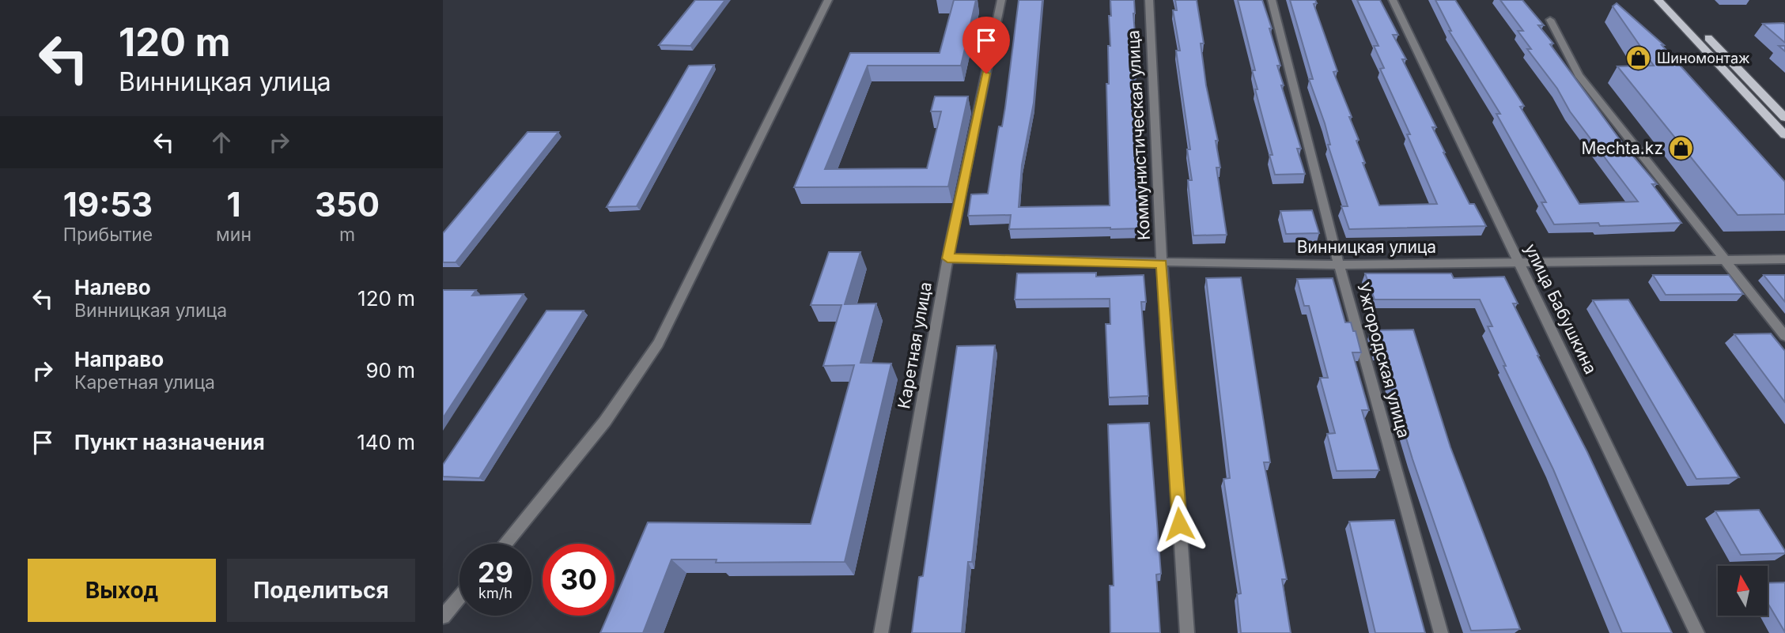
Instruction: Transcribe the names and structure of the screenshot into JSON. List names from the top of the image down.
{
  "streets": {
    "street": [
      "Коммунистическая улица",
      "Винницкая улица",
      "улица Бабушкина",
      "Каретная улица",
      "Ужгородская улица"
    ]
  },
  "crossings": [
    ["Коммунистическая улица", "Винницкая улица"],
    ["Винницкая улица", "улица Бабушкина"],
    ["Винницкая улица", "Каретная улица"],
    ["Винницкая улица", "Ужгородская улица"]
  ],
  "places": {
    "shop": ["Шиномонтаж", "Mechta.kz"]
  },
  "north": "top",
  "page": {
    "turn": ["120 m", "Винницкая улица"],
    "eta": [
      "19:53",
      "Прибытие",
      "1",
      "мин",
      "350",
      "m"
    ],
    "list": [
      {
        "name": "Налево",
        "note": "Винницкая улица",
        "value": "120 m"
      },
      {
        "name": "Направо",
        "note": "Каретная улица",
        "value": "90 m"
      },
      {
        "name": "Пункт назначения",
        "value": "140 m"
      }
    ],
    "speed": "29 km/h",
    "limit": "30",
    "buttons": ["Выход", "Поделиться"]
  }
}
